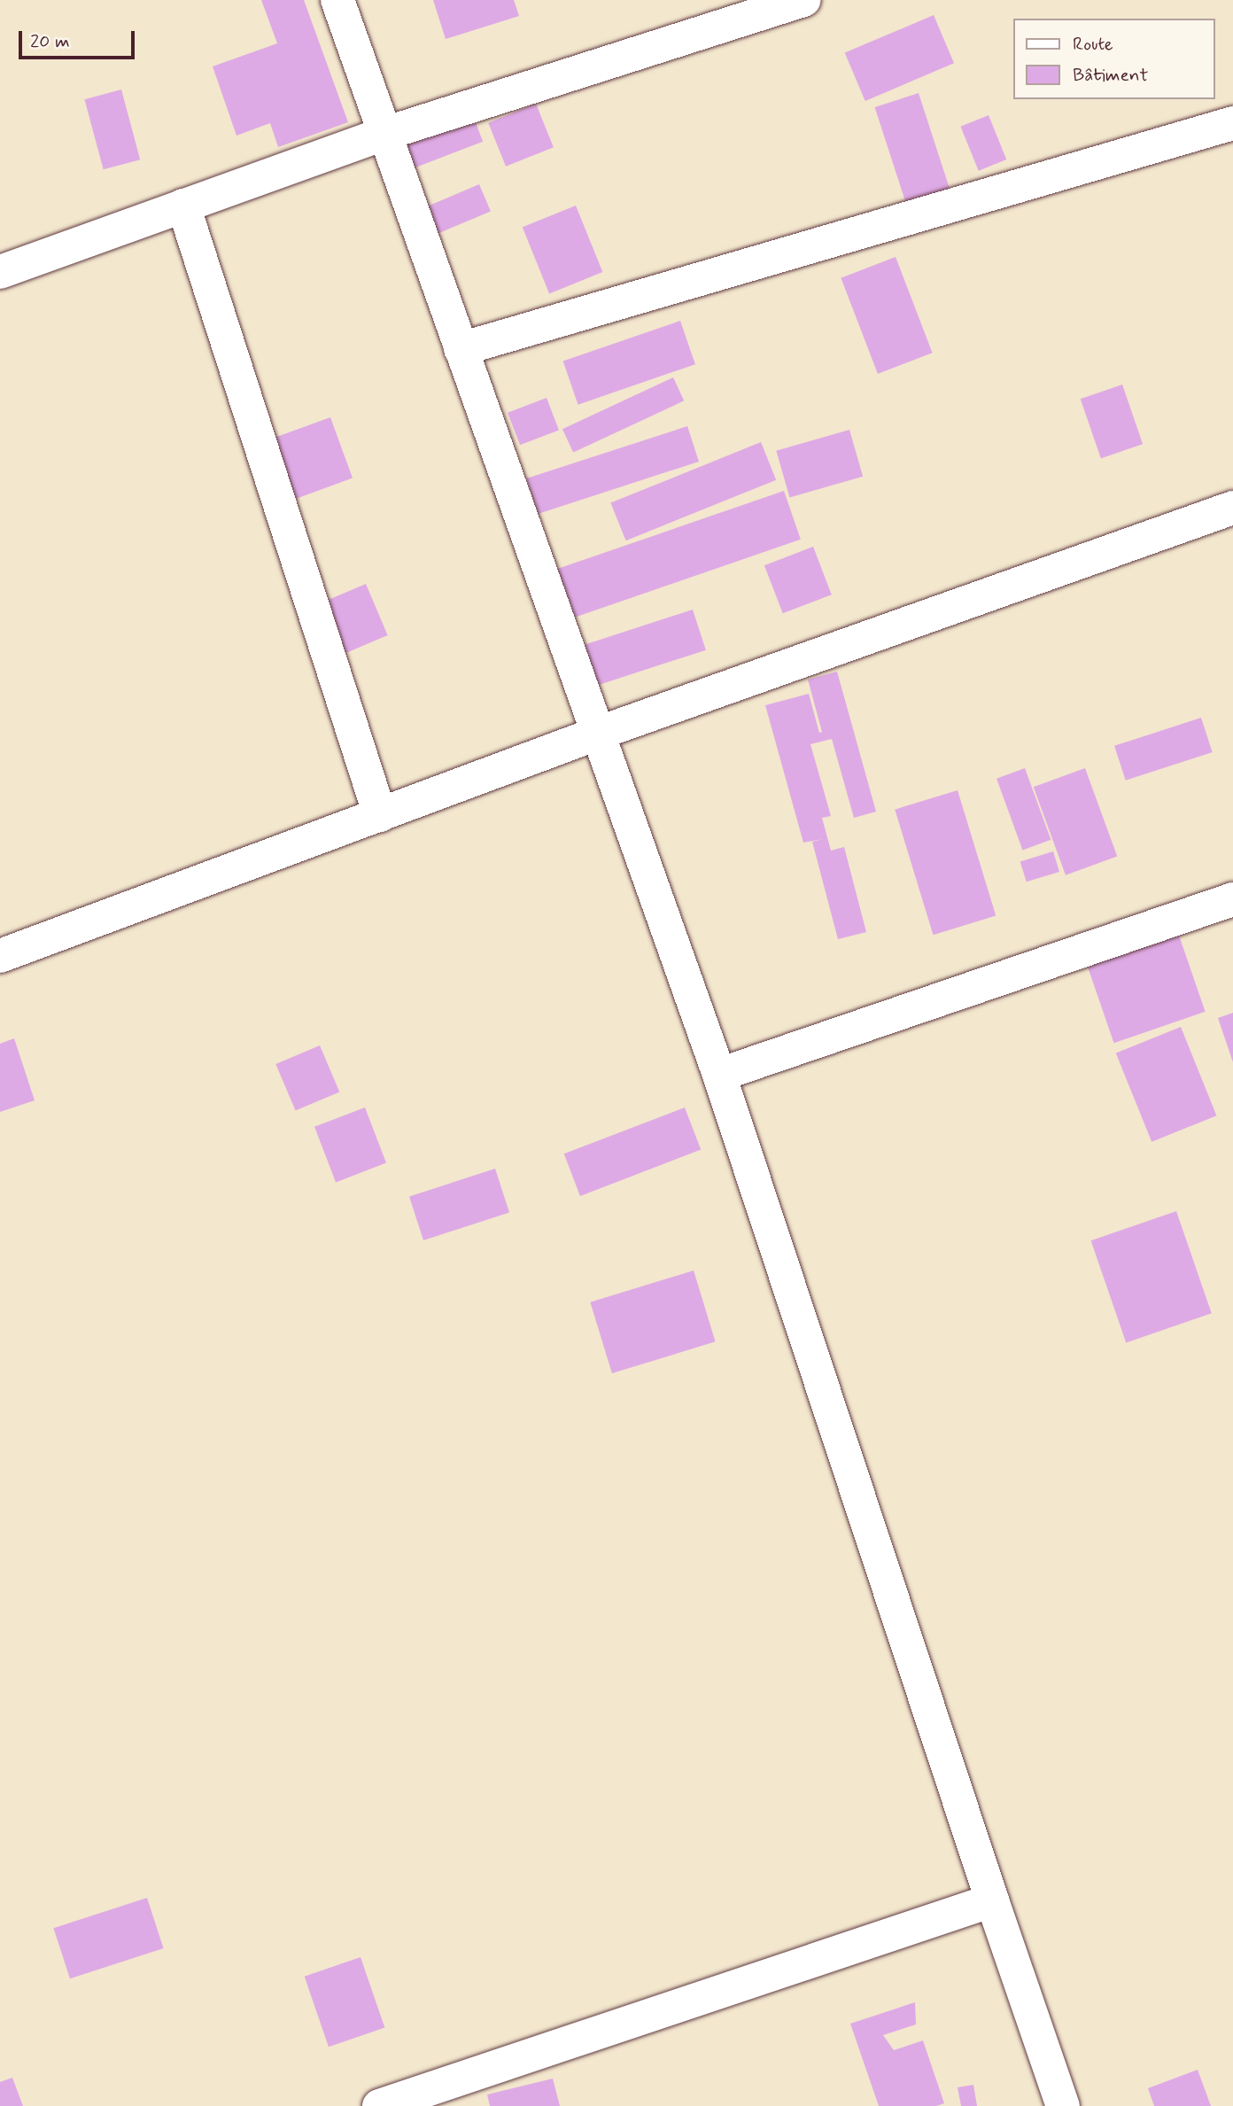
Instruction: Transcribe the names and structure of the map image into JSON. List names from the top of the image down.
{
  "legend": ["Route", "Bâtiment"],
  "scale_bar": "20 m"
}
